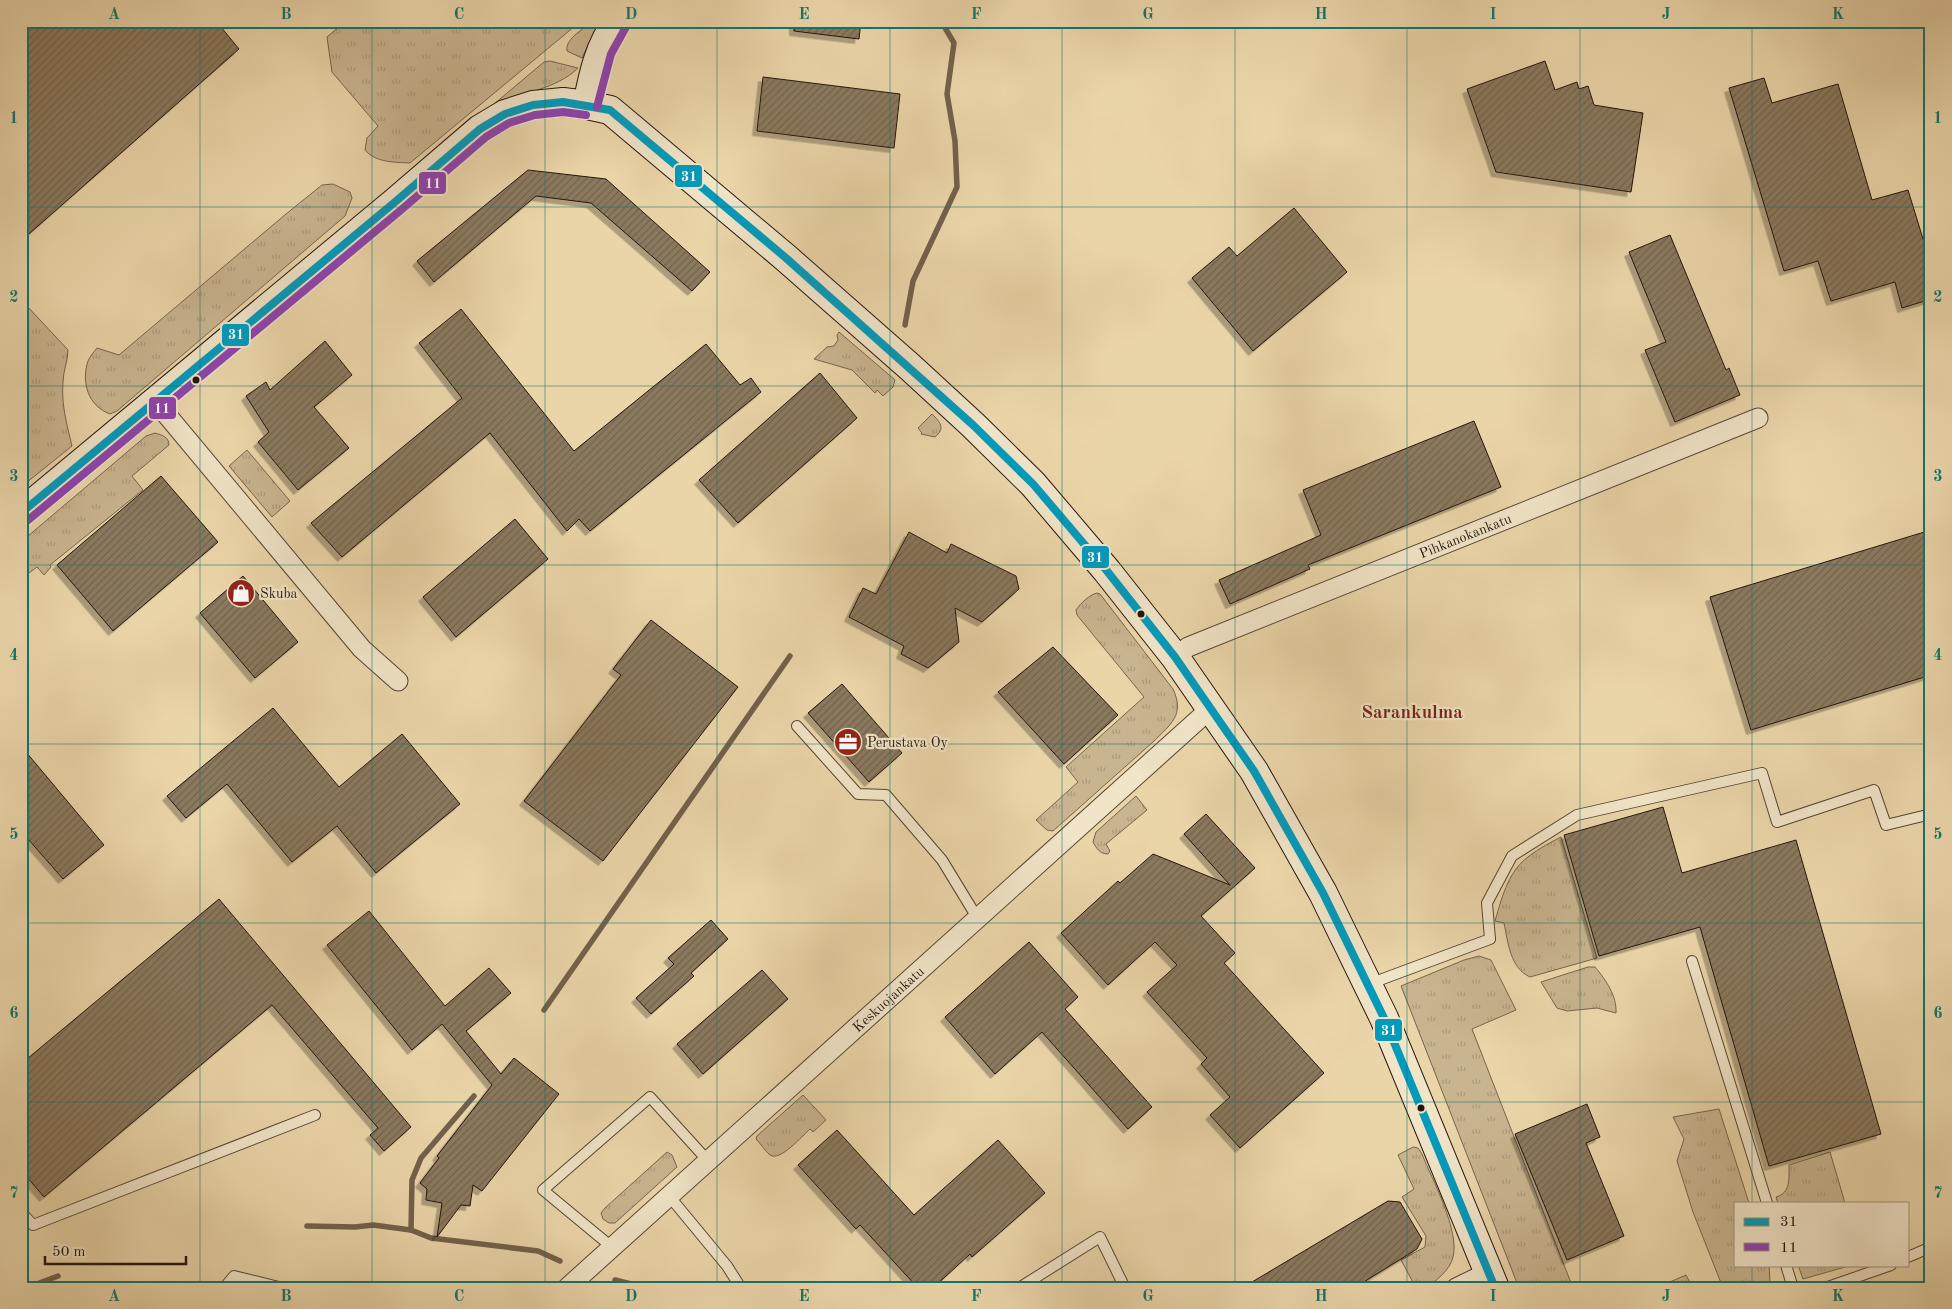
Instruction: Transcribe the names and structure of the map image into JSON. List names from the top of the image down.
{
  "streets": {
    "street": ["Pihkanokankatu", "Keskuojankatu"]
  },
  "districts": ["Sarankulma"],
  "places": {
    "shop": ["Skuba"],
    "office": ["Perustava Oy"]
  },
  "lines": ["transit line 11", "transit line 31"],
  "legend": ["31", "11"],
  "scale_bar": "50 m",
  "grid": {
    "columns": [
      "A",
      "B",
      "C",
      "D",
      "E",
      "F",
      "G",
      "H",
      "I",
      "J",
      "K"
    ],
    "rows": [
      "1",
      "2",
      "3",
      "4",
      "5",
      "6",
      "7"
    ]
  }
}
